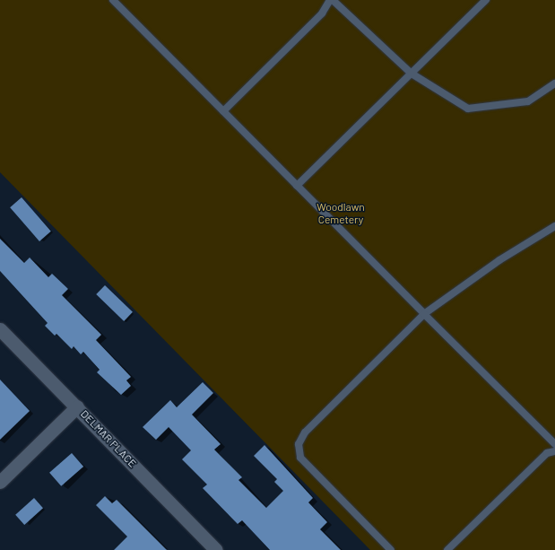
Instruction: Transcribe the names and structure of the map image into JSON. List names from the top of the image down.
{
  "streets": {
    "street": ["DELMAR PLACE"]
  },
  "parks": ["Woodlawn Cemetery"]
}
